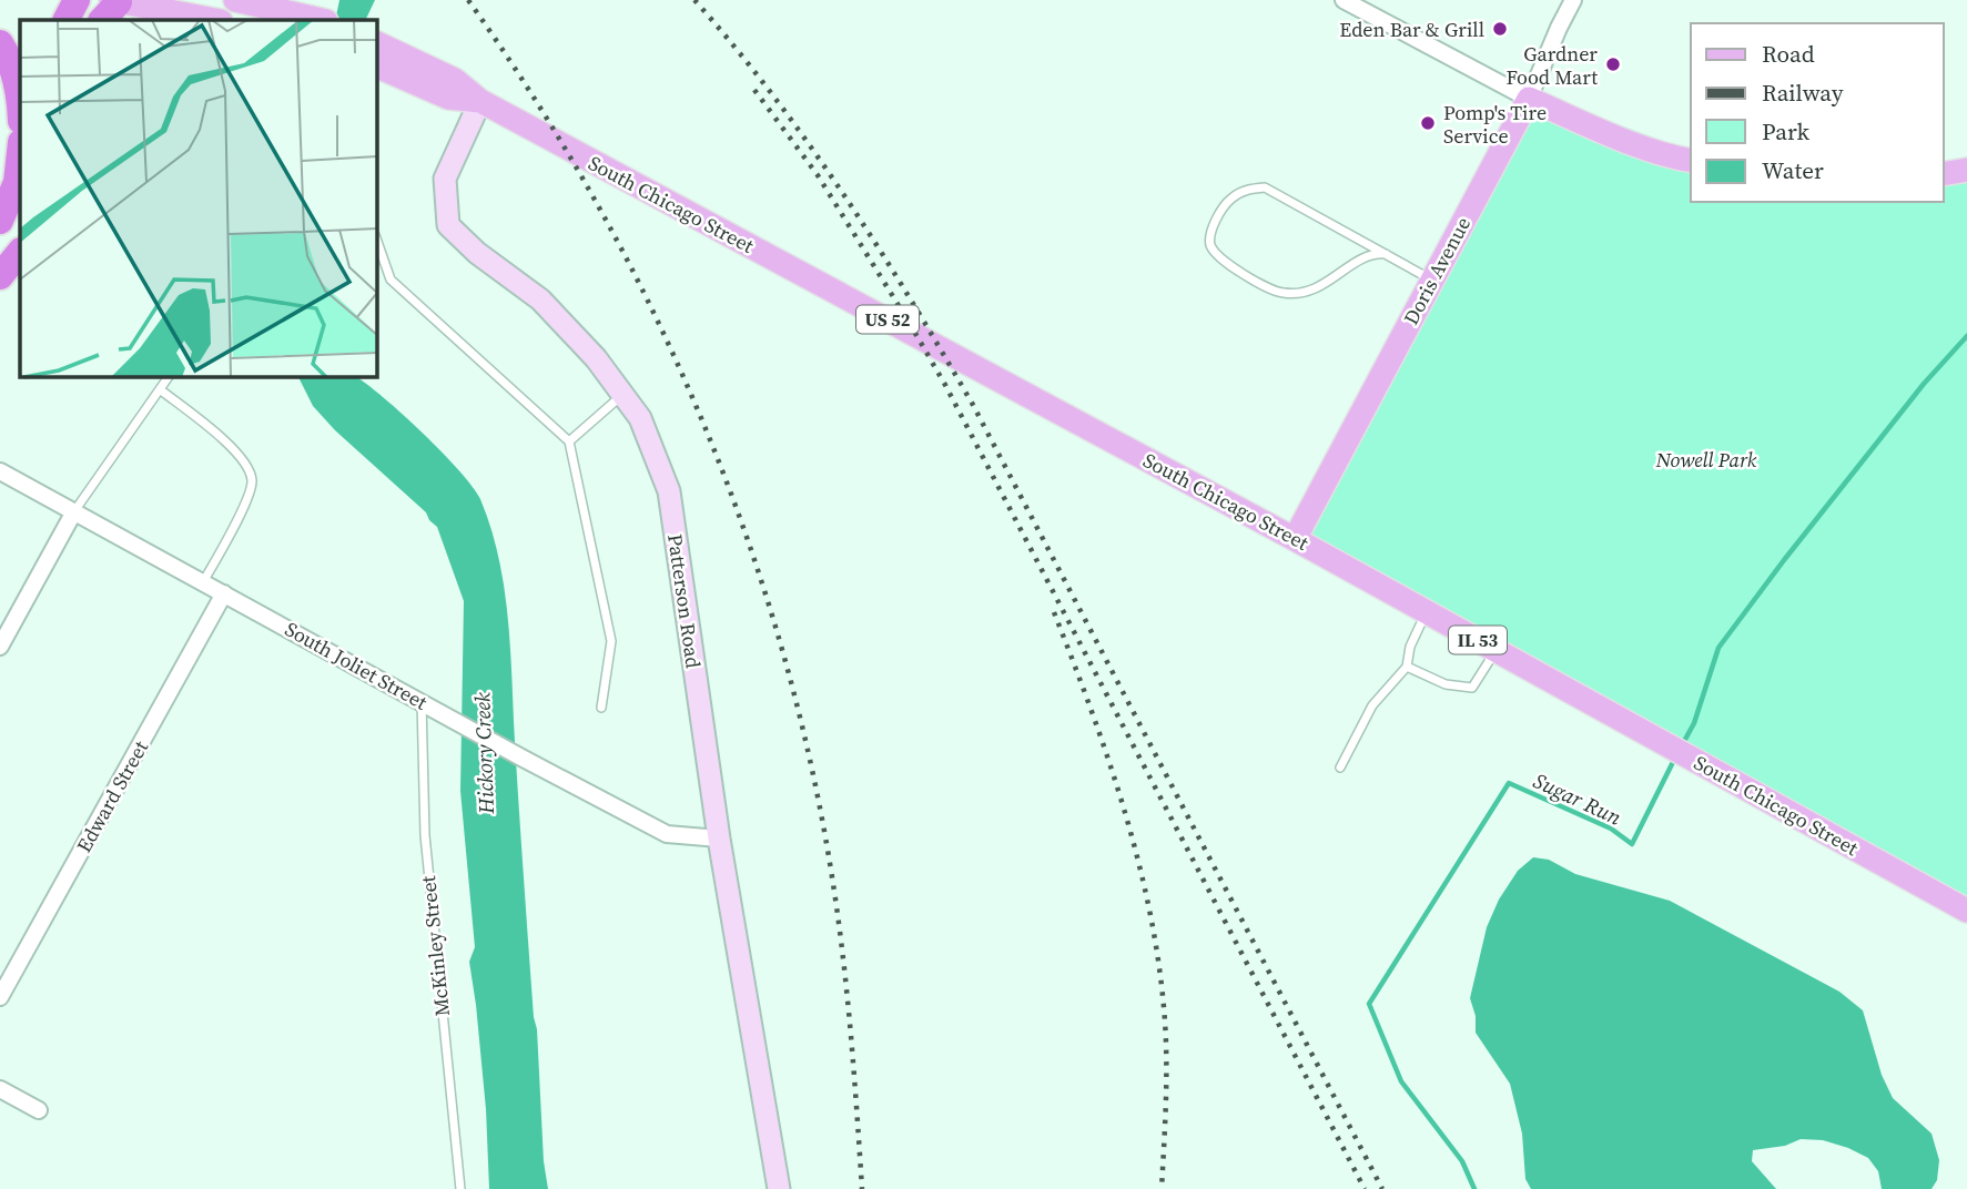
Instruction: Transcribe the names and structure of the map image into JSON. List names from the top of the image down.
{
  "streets": {
    "main road": [
      "South Chicago Street",
      "Doris Avenue",
      "US 52",
      "IL 53"
    ],
    "street": ["Patterson Road", "South Joliet Street", "Edward Street"],
    "lane": ["McKinley Street"]
  },
  "crossings": [
    ["South Chicago Street", "Doris Avenue"],
    ["South Chicago Street", "Patterson Road"],
    ["Patterson Road", "South Joliet Street"],
    ["South Joliet Street", "Edward Street"],
    ["South Joliet Street", "McKinley Street"]
  ],
  "water": ["Hickory Creek", "Sugar Run"],
  "parks": ["Nowell Park"],
  "places": ["Eden Bar & Grill", "Gardner Food Mart", "Pomp's Tire Service"],
  "legend": [
    "Road",
    "Railway",
    "Park",
    "Water"
  ]
}
